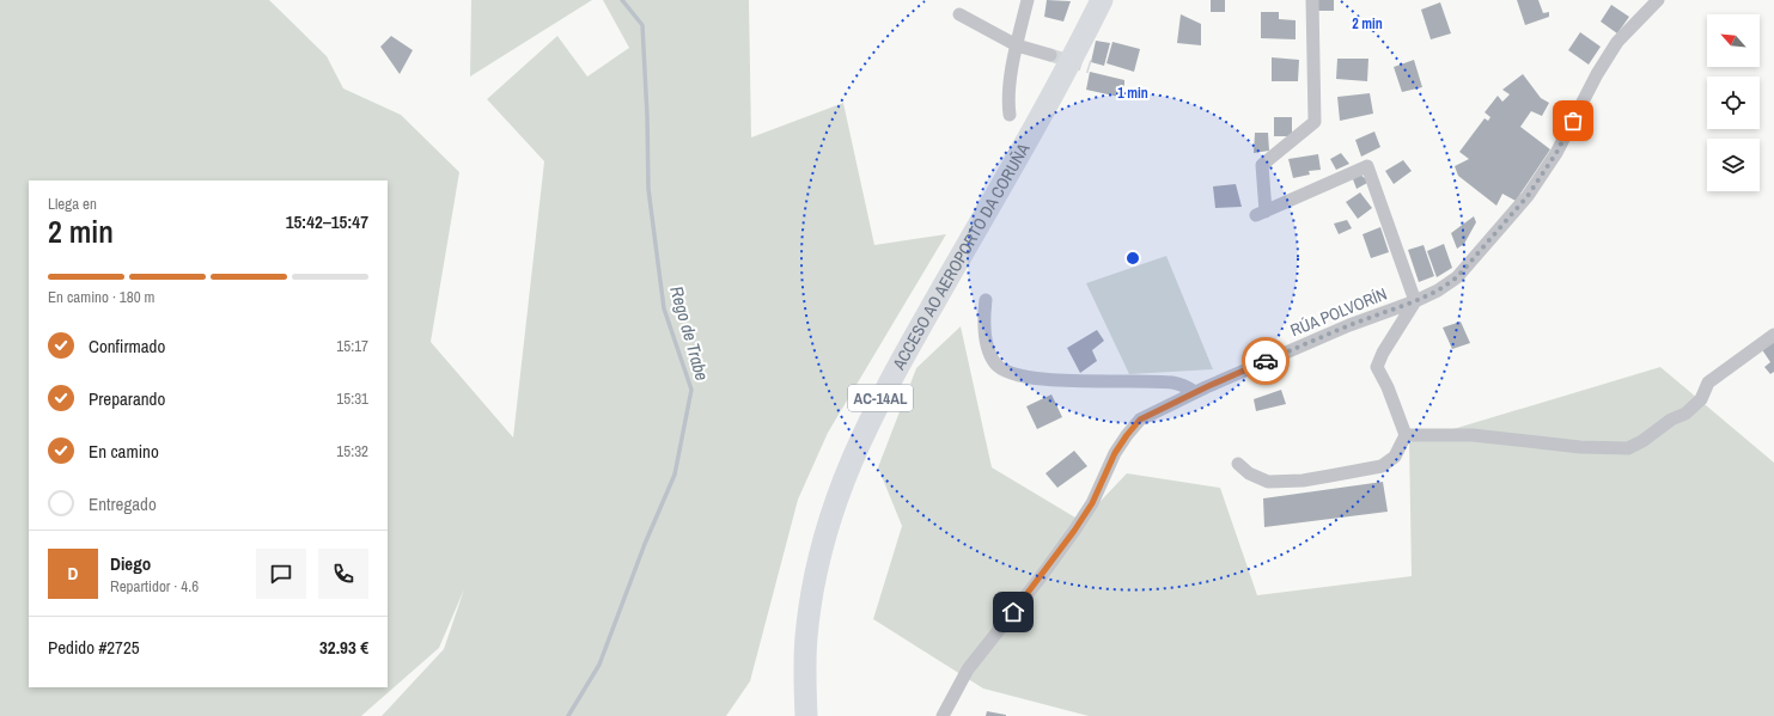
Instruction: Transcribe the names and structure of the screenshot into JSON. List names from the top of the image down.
{
  "streets": {
    "highway": ["ACCESO AO AEROPORTO DA CORUÑA", "AC-14AL"],
    "street": ["RÚA POLVORÍN"]
  },
  "water": ["Rego de Trabe"],
  "north": "top left",
  "page": {
    "heading": ["2 min", "Llega en", "15:42–15:47"],
    "panel": [
      "Diego",
      "Repartidor · 4.6",
      "Pedido #2725",
      "32.93 €"
    ],
    "bar": "En camino · 180 m",
    "list": [
      ["Confirmado", "15:17"],
      ["Preparando", "15:31"],
      ["En camino", "15:32"],
      "Entregado"
    ],
    "round": "D"
  },
  "rings": ["2 min", "1 min"]
}
